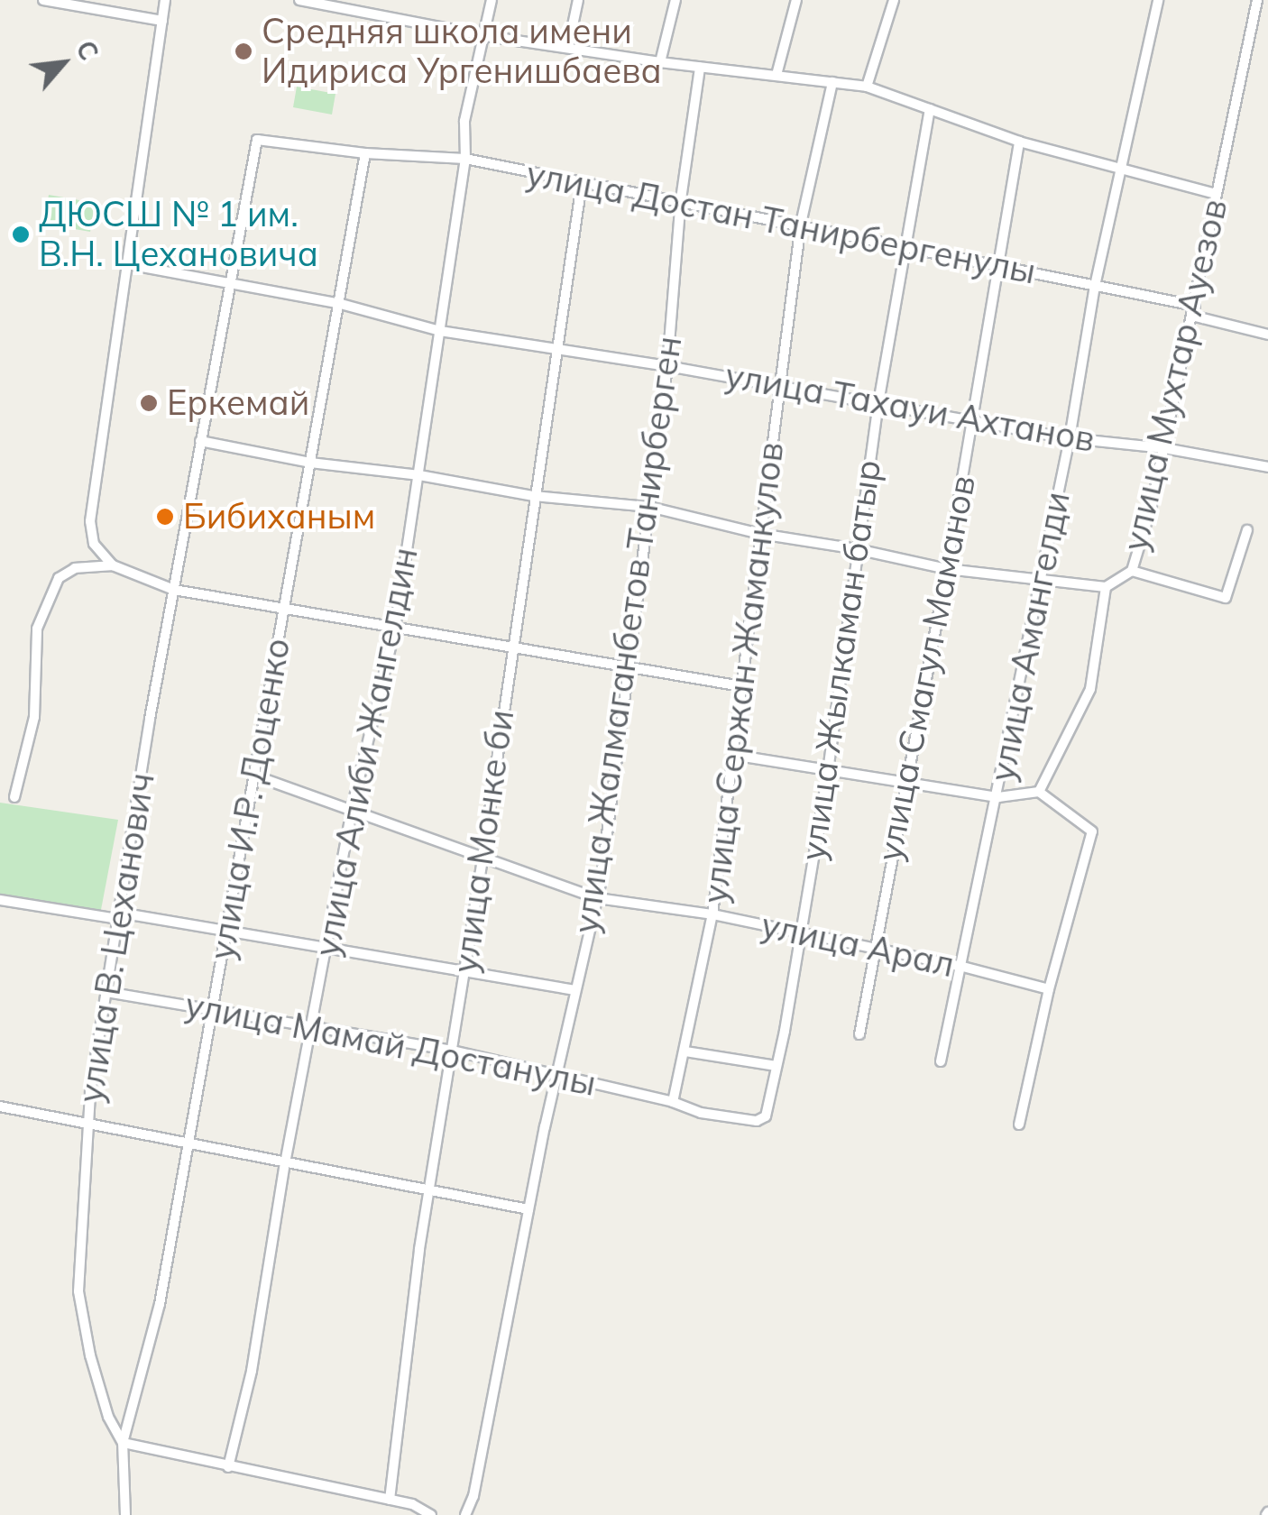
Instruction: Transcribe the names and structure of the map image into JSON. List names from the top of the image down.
{
  "streets": {
    "street": [
      "улица Достан Танирбергенулы",
      "улица Мухтар Ауезов",
      "улица Тахауи Ахтанов",
      "улица Жалмаганбетов Танирберген",
      "улица Амангелди",
      "улица Жылкаман батыр",
      "улица Смагул Маманов",
      "улица Сержан Жаманкулов",
      "улица Алиби Жангелдин",
      "улица И.Р. Доценко",
      "улица Монке би",
      "улица В. Цеханович",
      "улица Арал",
      "улица Мамай Достанулы"
    ]
  },
  "crossings": [
    ["улица Достан Танирбергенулы", "улица Мухтар Ауезов"],
    ["улица Достан Танирбергенулы", "улица Жалмаганбетов Танирберген"],
    ["улица Достан Танирбергенулы", "улица Амангелди"],
    ["улица Достан Танирбергенулы", "улица Жылкаман батыр"],
    ["улица Достан Танирбергенулы", "улица Смагул Маманов"],
    ["улица Достан Танирбергенулы", "улица Сержан Жаманкулов"],
    ["улица Достан Танирбергенулы", "улица Алиби Жангелдин"],
    ["улица Достан Танирбергенулы", "улица И.Р. Доценко"],
    ["улица Достан Танирбергенулы", "улица Монке би"],
    ["улица Достан Танирбергенулы", "улица В. Цеханович"],
    ["улица Мухтар Ауезов", "улица Тахауи Ахтанов"],
    ["улица Тахауи Ахтанов", "улица Жалмаганбетов Танирберген"],
    ["улица Тахауи Ахтанов", "улица Амангелди"],
    ["улица Тахауи Ахтанов", "улица Жылкаман батыр"],
    ["улица Тахауи Ахтанов", "улица Смагул Маманов"],
    ["улица Тахауи Ахтанов", "улица Сержан Жаманкулов"],
    ["улица Тахауи Ахтанов", "улица Алиби Жангелдин"],
    ["улица Тахауи Ахтанов", "улица И.Р. Доценко"],
    ["улица Тахауи Ахтанов", "улица Монке би"],
    ["улица Тахауи Ахтанов", "улица В. Цеханович"],
    ["улица Жалмаганбетов Танирберген", "улица Арал"],
    ["улица Жалмаганбетов Танирберген", "улица Мамай Достанулы"],
    ["улица Амангелди", "улица Арал"],
    ["улица Жылкаман батыр", "улица Сержан Жаманкулов"],
    ["улица Жылкаман батыр", "улица Арал"],
    ["улица Жылкаман батыр", "улица Мамай Достанулы"],
    ["улица Смагул Маманов", "улица Арал"],
    ["улица Сержан Жаманкулов", "улица Арал"],
    ["улица Сержан Жаманкулов", "улица Мамай Достанулы"],
    ["улица Алиби Жангелдин", "улица Арал"],
    ["улица Алиби Жангелдин", "улица Мамай Достанулы"],
    ["улица И.Р. Доценко", "улица В. Цеханович"],
    ["улица И.Р. Доценко", "улица Арал"],
    ["улица И.Р. Доценко", "улица Мамай Достанулы"],
    ["улица Монке би", "улица Арал"],
    ["улица Монке би", "улица Мамай Достанулы"],
    ["улица В. Цеханович", "улица Мамай Достанулы"]
  ],
  "places": [
    "Средняя школа имени Идириса Ургенишбаева",
    "ДЮСШ № 1 им. В.Н. Цехановича",
    "Еркемай",
    "Бибиханым"
  ],
  "north": "top right"
}
